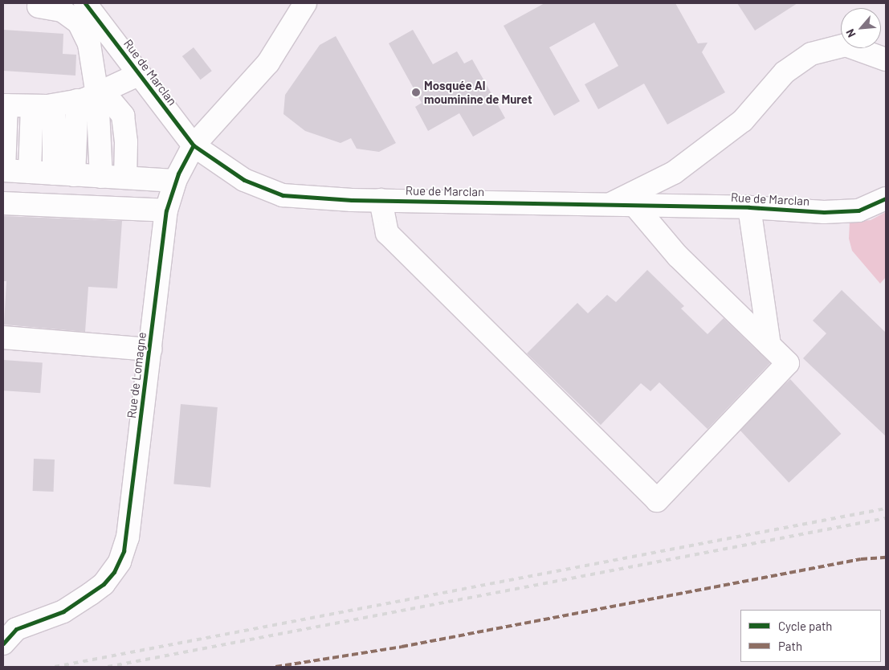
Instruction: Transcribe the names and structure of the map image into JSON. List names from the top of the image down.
{
  "streets": {
    "street": ["Rue de Marclan", "Rue de Lomagne"]
  },
  "crossings": [
    ["Rue de Marclan", "Rue de Lomagne"]
  ],
  "places": ["Mosquée Al mouminine de Muret"],
  "legend": ["Cycle path", "Path"],
  "north": "bottom left"
}
